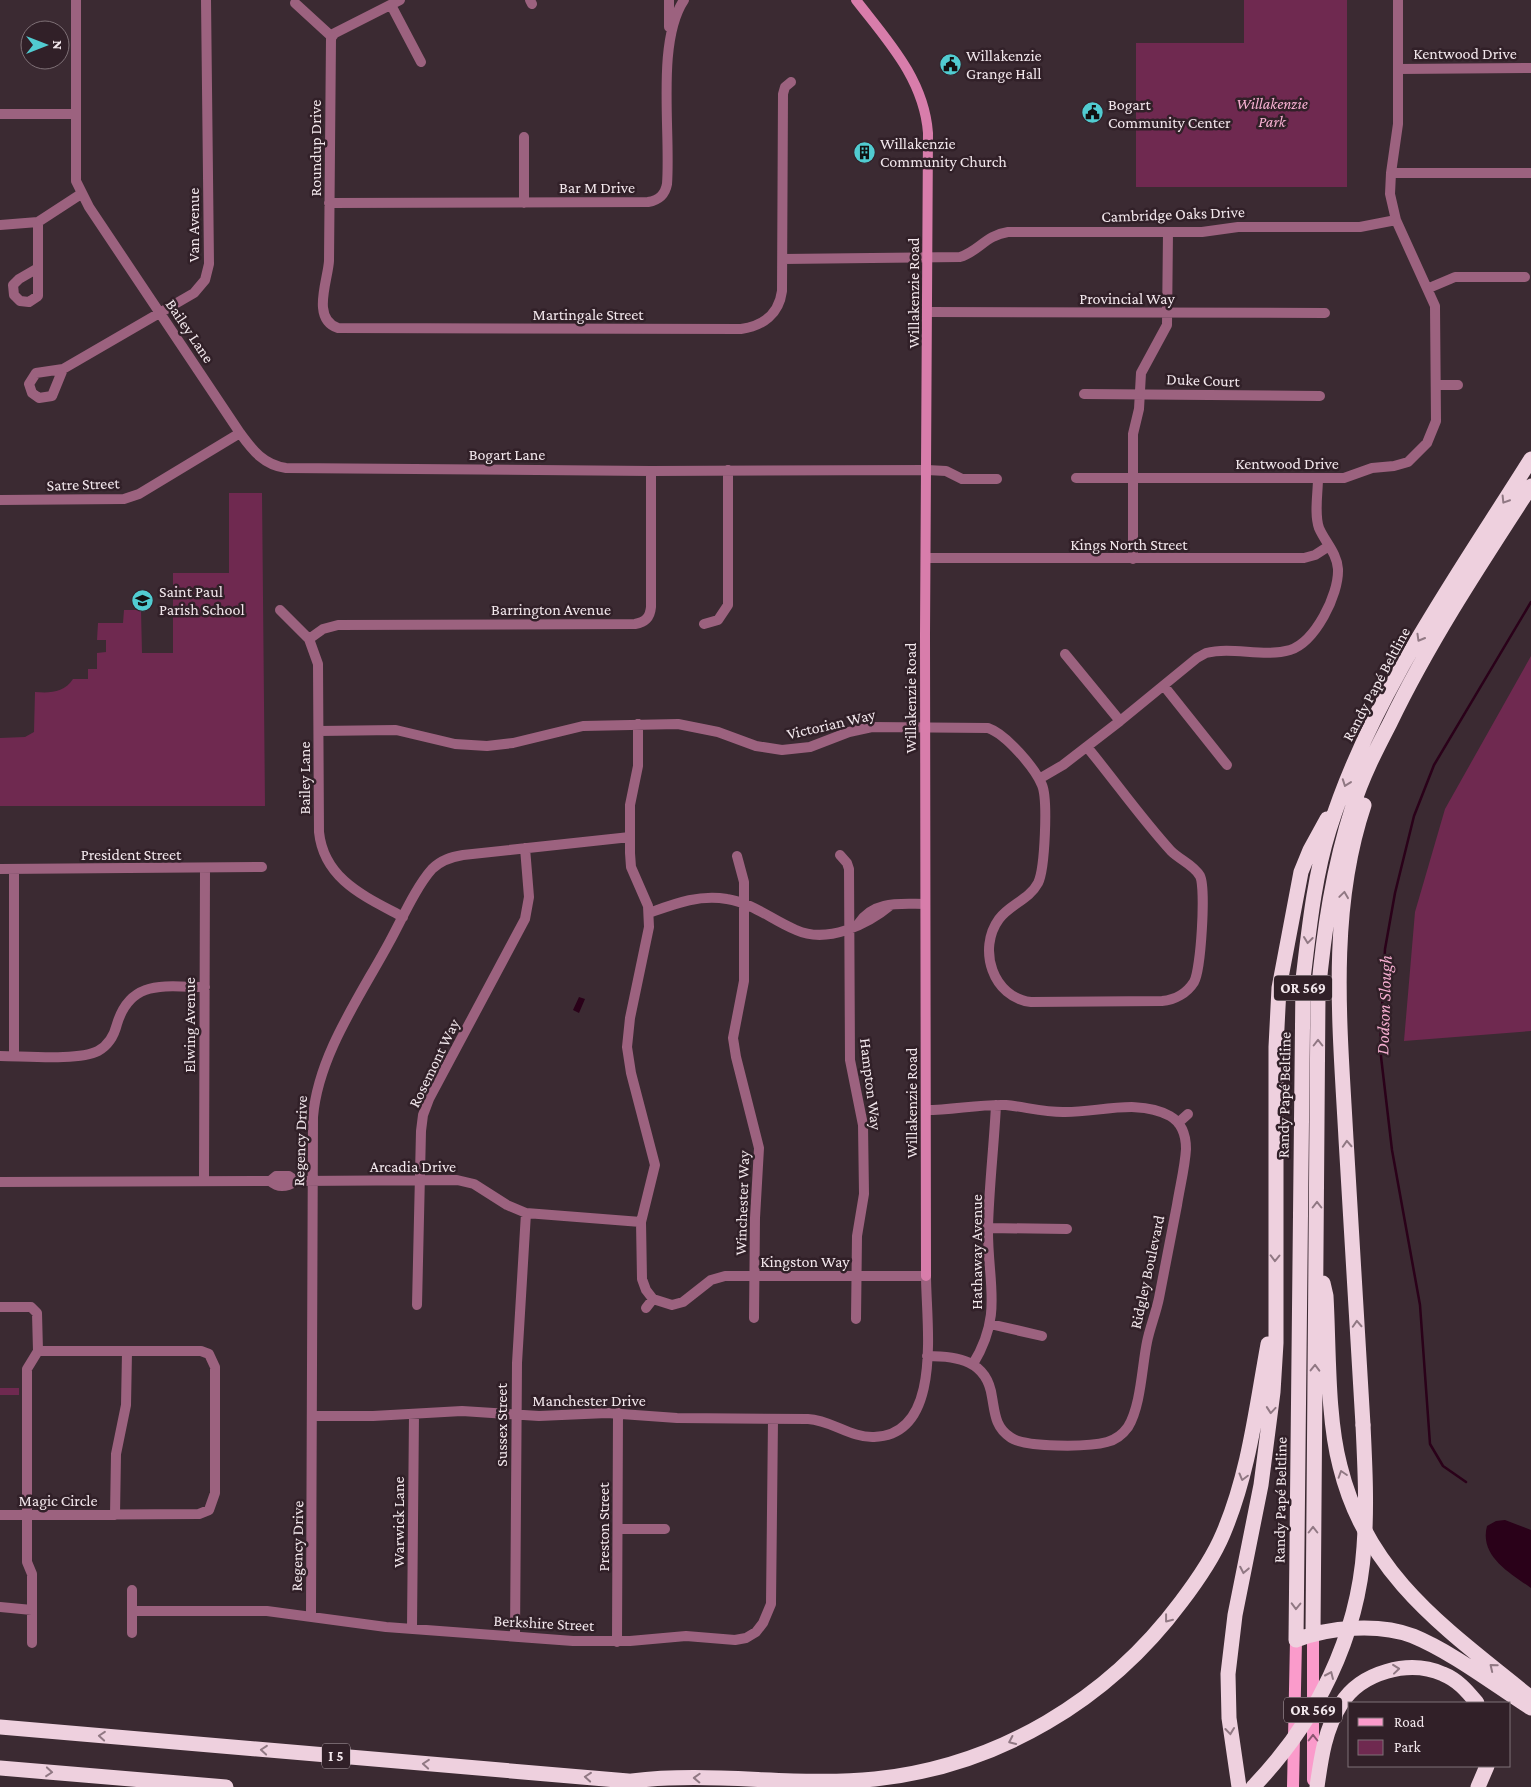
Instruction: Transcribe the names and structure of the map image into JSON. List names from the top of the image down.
{
  "streets": {
    "highway": ["Randy Papé Beltline", "OR 569", "I 5"],
    "street": [
      "Kentwood Drive",
      "Roundup Drive",
      "Bar M Drive",
      "Cambridge Oaks Drive",
      "Van Avenue",
      "Willakenzie Road",
      "Provincial Way",
      "Martingale Street",
      "Bailey Lane",
      "Duke Court",
      "Bogart Lane",
      "Satre Street",
      "Kings North Street",
      "Barrington Avenue",
      "Victorian Way",
      "President Street",
      "Elwing Avenue",
      "Rosemont Way",
      "Hampton Way",
      "Regency Drive",
      "Arcadia Drive",
      "Winchester Way",
      "Hathaway Avenue",
      "Kingston Way",
      "Ridgley Boulevard",
      "Manchester Drive",
      "Sussex Street",
      "Magic Circle",
      "Warwick Lane",
      "Preston Street",
      "Berkshire Street"
    ]
  },
  "crossings": [
    ["Kentwood Drive", "Cambridge Oaks Drive"],
    ["Roundup Drive", "Bar M Drive"],
    ["Roundup Drive", "Martingale Street"],
    ["Cambridge Oaks Drive", "Willakenzie Road"],
    ["Cambridge Oaks Drive", "Martingale Street"],
    ["Van Avenue", "Bailey Lane"],
    ["Willakenzie Road", "Provincial Way"],
    ["Willakenzie Road", "Bogart Lane"],
    ["Willakenzie Road", "Kings North Street"],
    ["Willakenzie Road", "Victorian Way"],
    ["Willakenzie Road", "Kingston Way"],
    ["Willakenzie Road", "Manchester Drive"],
    ["Bailey Lane", "Bogart Lane"],
    ["Bailey Lane", "Satre Street"],
    ["Bailey Lane", "Barrington Avenue"],
    ["Bailey Lane", "Victorian Way"],
    ["Bailey Lane", "Regency Drive"],
    ["Bogart Lane", "Barrington Avenue"],
    ["President Street", "Elwing Avenue"],
    ["Elwing Avenue", "Arcadia Drive"],
    ["Rosemont Way", "Regency Drive"],
    ["Rosemont Way", "Arcadia Drive"],
    ["Hampton Way", "Kingston Way"],
    ["Regency Drive", "Arcadia Drive"],
    ["Regency Drive", "Manchester Drive"],
    ["Regency Drive", "Berkshire Street"],
    ["Arcadia Drive", "Sussex Street"],
    ["Winchester Way", "Kingston Way"],
    ["Hathaway Avenue", "Ridgley Boulevard"],
    ["Manchester Drive", "Sussex Street"],
    ["Manchester Drive", "Warwick Lane"],
    ["Manchester Drive", "Preston Street"],
    ["Manchester Drive", "Berkshire Street"],
    ["Sussex Street", "Berkshire Street"],
    ["Warwick Lane", "Berkshire Street"],
    ["Preston Street", "Berkshire Street"]
  ],
  "water": ["Dodson Slough"],
  "parks": ["Willakenzie Park"],
  "places": {
    "public building": ["Willakenzie Grange Hall", "Bogart Community Center"],
    "building": ["Willakenzie Community Church"],
    "school or university": ["Saint Paul Parish School"]
  },
  "legend": ["Road", "Park"],
  "north": "right"
}
